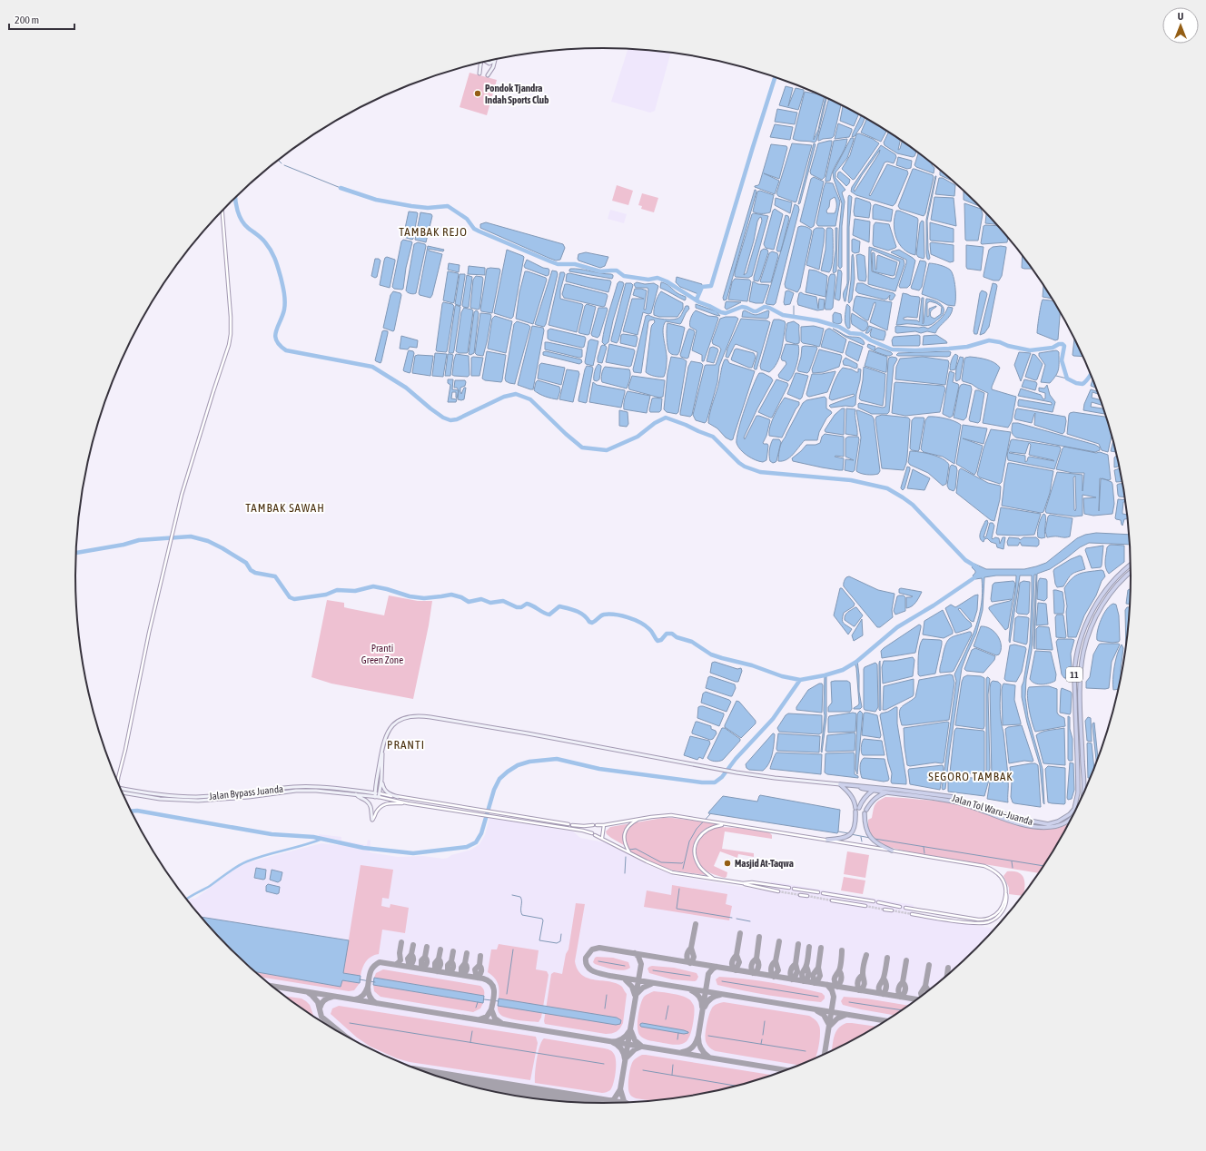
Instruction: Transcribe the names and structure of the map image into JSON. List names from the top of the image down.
{
  "streets": {
    "highway": ["11", "Jalan Tol Waru–Juanda"],
    "main road": ["Jalan Bypass Juanda"]
  },
  "districts": [
    "TAMBAK REJO",
    "TAMBAK SAWAH",
    "PRANTI",
    "SEGORO TAMBAK"
  ],
  "parks": ["Pranti Green Zone"],
  "places": ["Pondok Tjandra Indah Sports Club", "Masjid At-Taqwa"],
  "scale_bar": "200 m",
  "north": "top"
}
